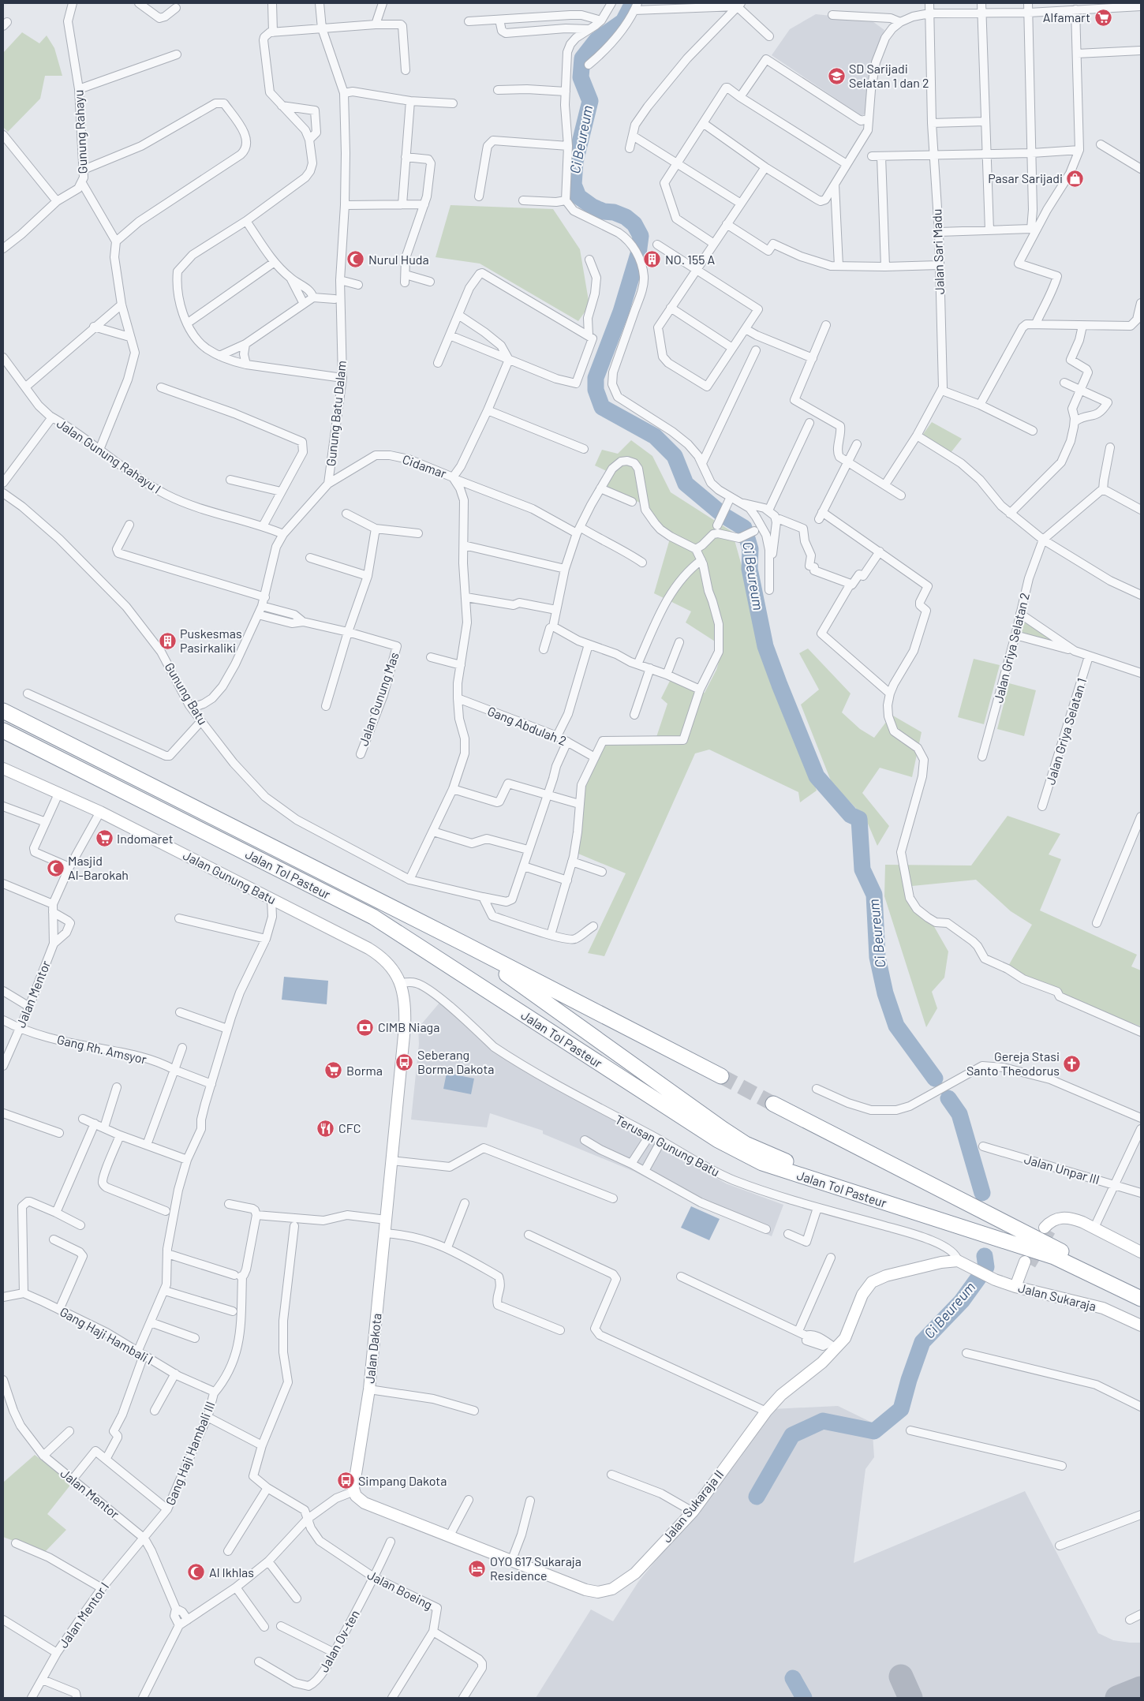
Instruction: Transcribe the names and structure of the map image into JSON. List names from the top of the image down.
{
  "streets": {
    "highway": ["Jalan Tol Pasteur"],
    "main road": [
      "Jalan Gunung Batu",
      "Jalan Sukaraja",
      "Jalan Dakota",
      "Jalan Sukaraja II"
    ],
    "street": [
      "Gunung Rahayu",
      "Jalan Sari Madu",
      "Gunung Batu Dalam",
      "Jalan Gunung Rahayu I",
      "Cidamar",
      "Jalan Griya Selatan 2",
      "Gunung Batu",
      "Jalan Gunung Mas",
      "Gang Abdulah 2",
      "Jalan Griya Selatan 1",
      "Jalan Mentor",
      "Gang Rh. Amsyor",
      "Terusan Gunung Batu",
      "Jalan Unpar III",
      "Gang Haji Hambali I",
      "Gang Haji Hambali III",
      "Jalan Boeing",
      "Jalan Mentor I",
      "Jalan Ov-ten"
    ]
  },
  "crossings": [
    ["Gunung Batu Dalam", "Jalan Gunung Rahayu I"],
    ["Gunung Batu Dalam", "Cidamar"],
    ["Gunung Batu Dalam", "Gunung Batu"],
    ["Gunung Batu Dalam", "Jalan Gunung Mas"],
    ["Cidamar", "Gunung Batu"],
    ["Cidamar", "Gang Abdulah 2"],
    ["Jalan Gunung Batu", "Terusan Gunung Batu"],
    ["Jalan Gunung Batu", "Jalan Dakota"],
    ["Jalan Mentor", "Gang Rh. Amsyor"],
    ["Jalan Mentor", "Gang Haji Hambali III"],
    ["Jalan Mentor", "Jalan Mentor I"],
    ["Terusan Gunung Batu", "Jalan Sukaraja"],
    ["Terusan Gunung Batu", "Jalan Dakota"],
    ["Terusan Gunung Batu", "Jalan Sukaraja II"],
    ["Jalan Sukaraja", "Jalan Sukaraja II"],
    ["Gang Haji Hambali I", "Gang Haji Hambali III"],
    ["Jalan Dakota", "Jalan Sukaraja II"],
    ["Gang Haji Hambali III", "Jalan Mentor I"],
    ["Jalan Boeing", "Jalan Ov-ten"]
  ],
  "water": ["Ci Beureum"],
  "places": {
    "supermarket": ["Alfamart", "Indomaret", "Borma"],
    "school or university": ["SD Sarijadi Selatan 1 dan 2"],
    "shop": ["Pasar Sarijadi"],
    "mosque": ["Nurul Huda", "Masjid Al-Barokah", "Al Ikhlas"],
    "building": ["NO. 155 A", "Puskesmas Pasirkaliki"],
    "bank": ["CIMB Niaga"],
    "bus stop": ["Seberang Borma Dakota", "Simpang Dakota"],
    "church": ["Gereja Stasi Santo Theodorus"],
    "restaurant": ["CFC"],
    "hotel": ["OYO 617 Sukaraja Residence"]
  }
}
